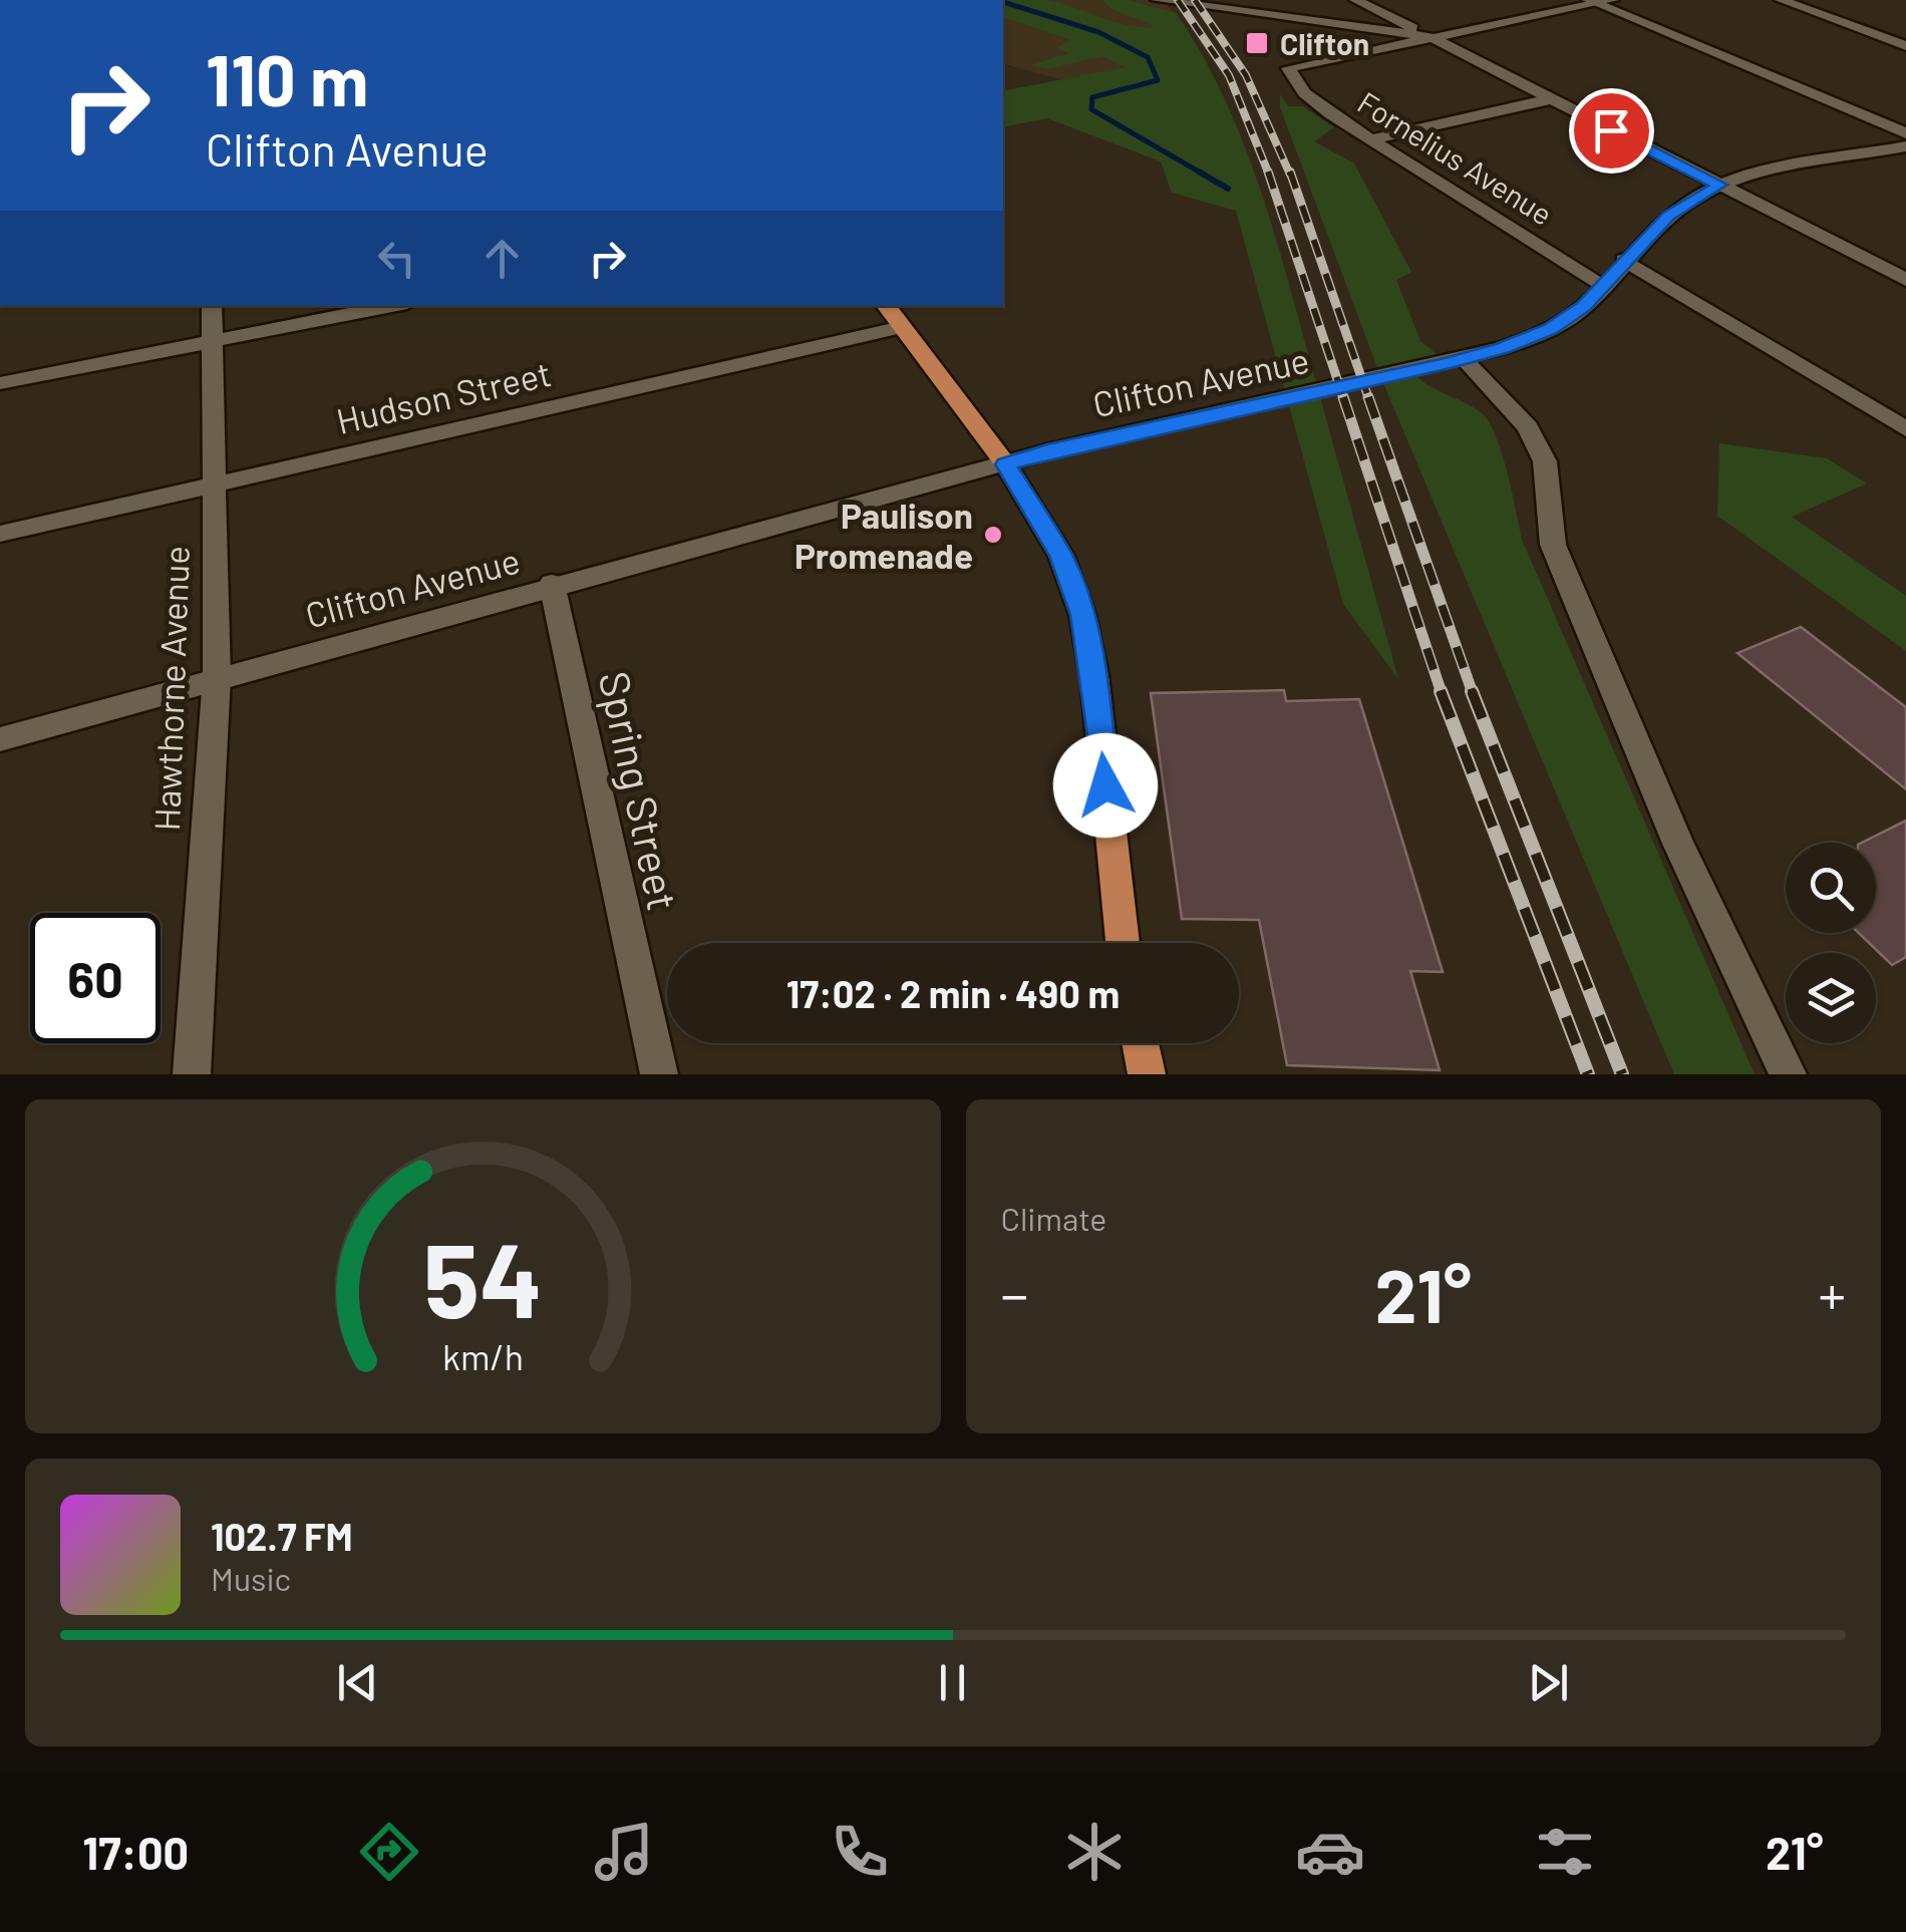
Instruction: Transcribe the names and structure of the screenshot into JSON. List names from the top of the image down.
{
  "streets": {
    "street": [
      "Fornelius Avenue",
      "Clifton Avenue",
      "Hudson Street",
      "Hawthorne Avenue",
      "Spring Street"
    ]
  },
  "crossings": [
    ["Fornelius Avenue", "Clifton Avenue"],
    ["Clifton Avenue", "Hawthorne Avenue"],
    ["Clifton Avenue", "Spring Street"],
    ["Hudson Street", "Hawthorne Avenue"]
  ],
  "places": {
    "transit": ["Clifton"],
    "other": ["Paulison Promenade"]
  },
  "page": {
    "turn": ["110 m", "Clifton Avenue"],
    "limit": "60",
    "trip": "17:02 · 2 min · 490 m",
    "tile": "Climate",
    "heat": ["−", "21°", "+"],
    "song": ["102.7 FM", "Music"],
    "tabs": ["17:00", "21°"],
    "gauge": ["54", "km/h"]
  }
}
